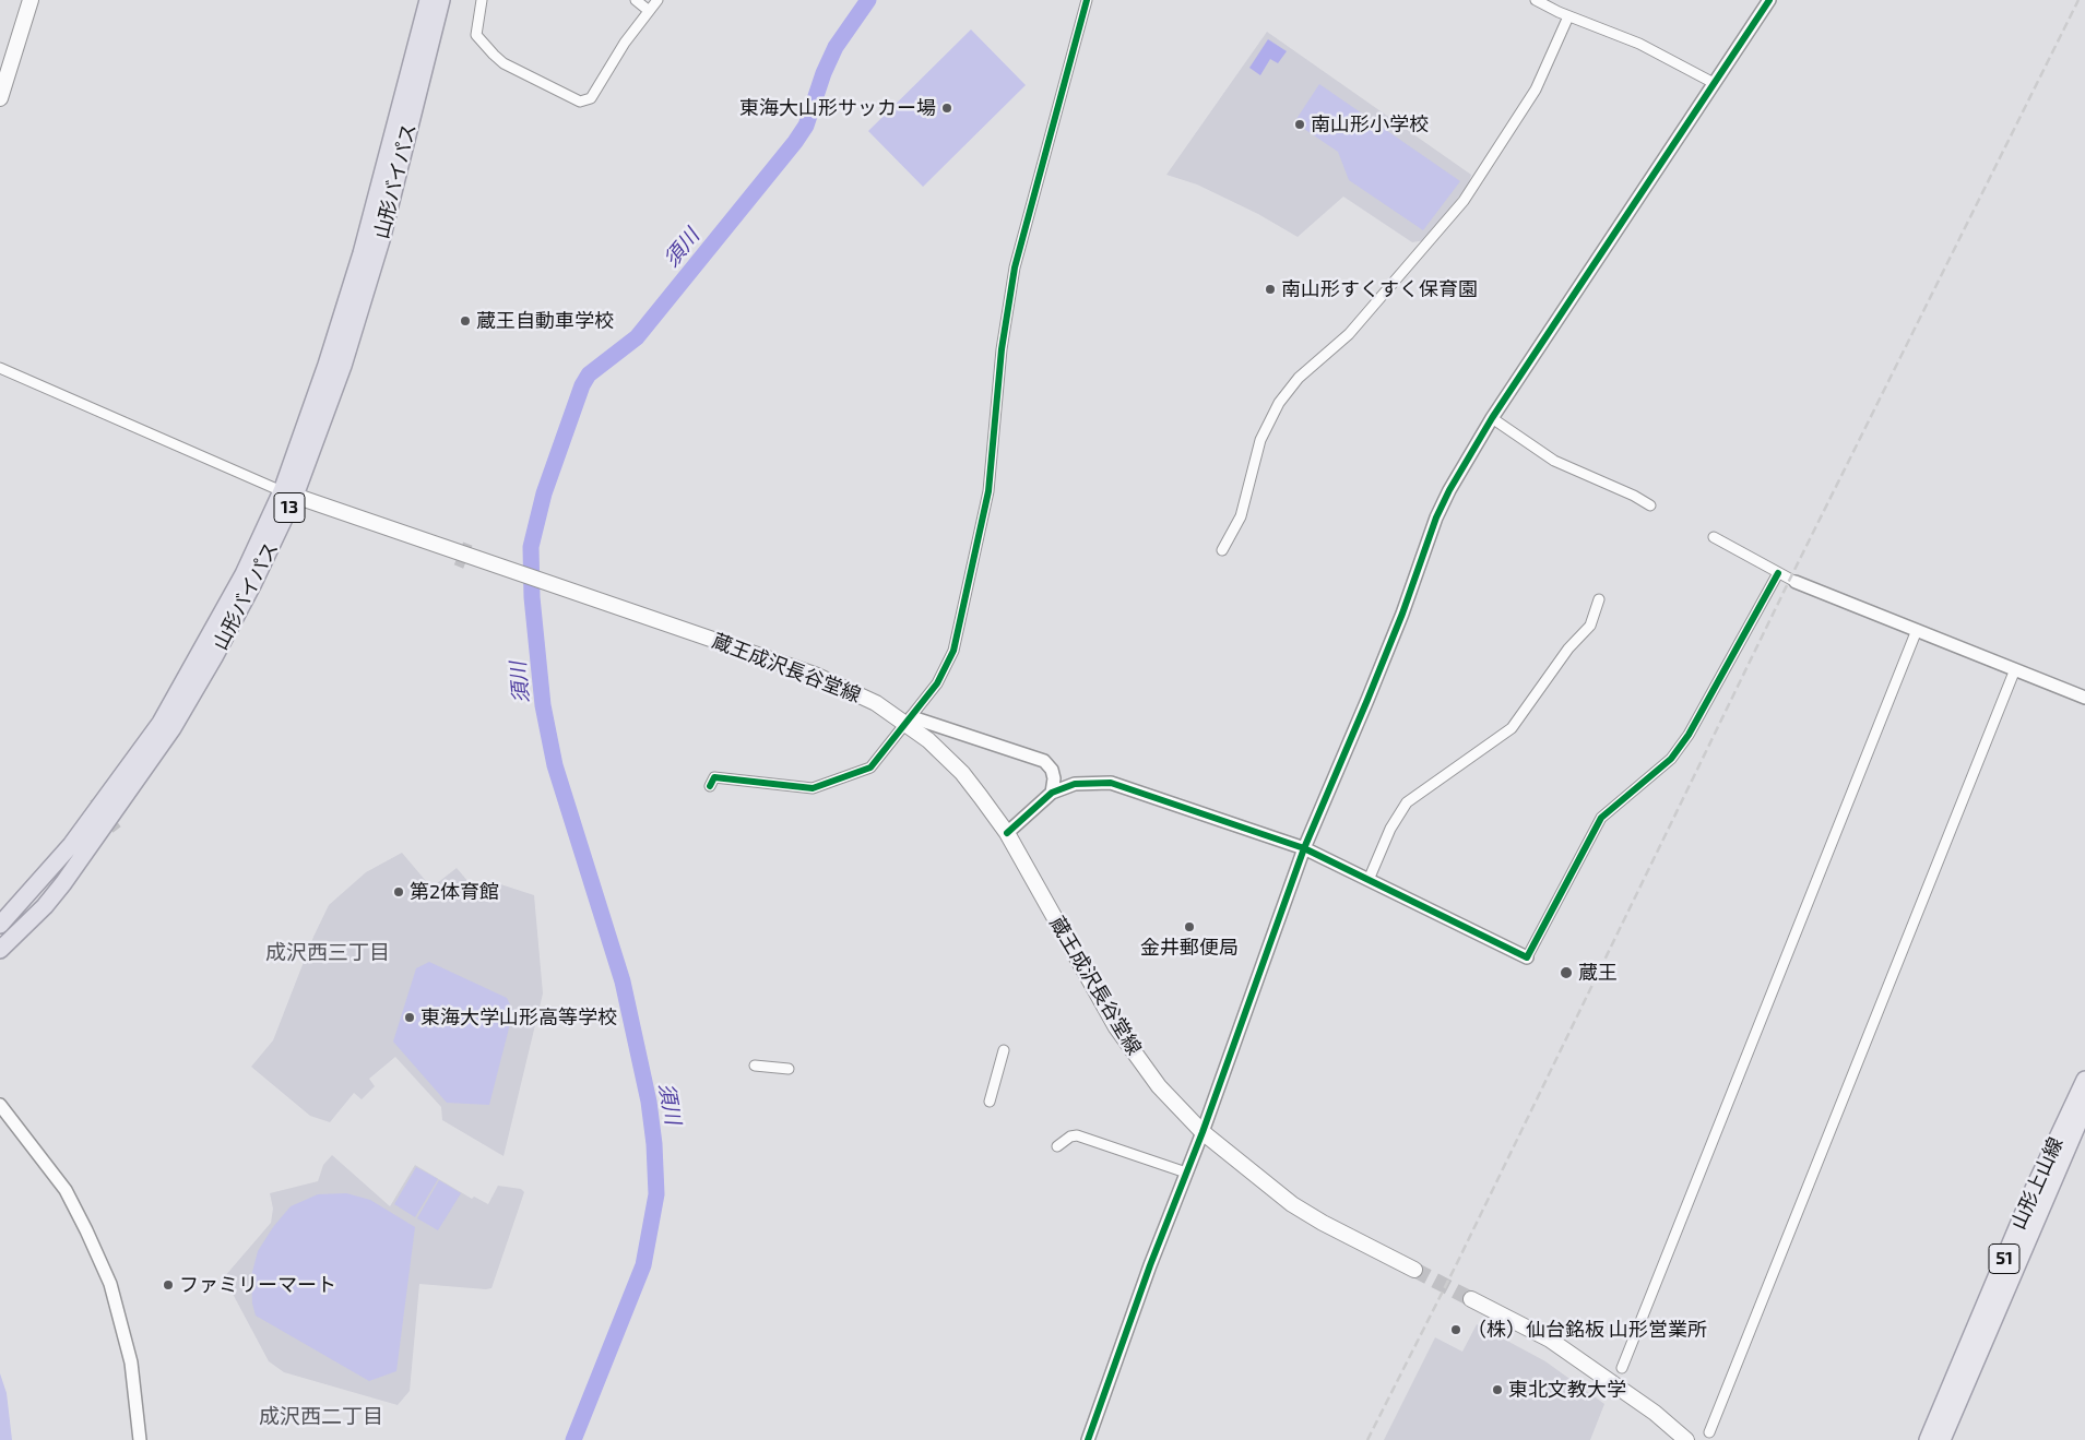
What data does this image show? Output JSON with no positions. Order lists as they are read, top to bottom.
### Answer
{
  "streets": {
    "highway": ["山形バイパス", "13"],
    "main road": ["蔵王成沢長谷堂線", "山形上山線", "51"]
  },
  "crossings": [
    ["山形バイパス", "蔵王成沢長谷堂線"]
  ],
  "districts": ["成沢西三丁目", "成沢西二丁目"],
  "water": ["須川"],
  "places": [
    "東海大山形サッカー場",
    "南山形小学校",
    "南山形すくすく保育園",
    "蔵王自動車学校",
    "第2体育館",
    "金井郵便局",
    "蔵王",
    "東海大学山形高等学校",
    "ファミリーマート",
    "（株）仙台銘板 山形営業所",
    "東北文教大学"
  ]
}
